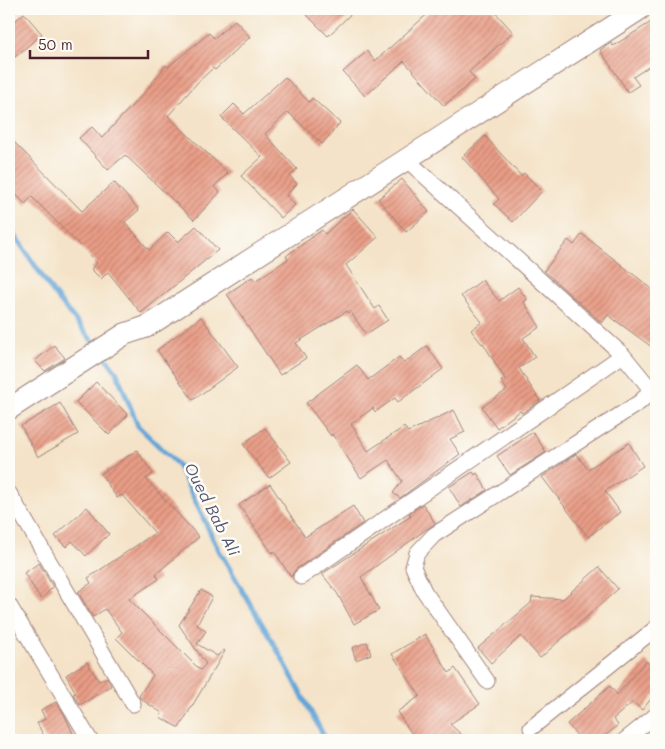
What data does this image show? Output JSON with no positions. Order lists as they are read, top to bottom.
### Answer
{
  "water": ["Oued Bab Ali"],
  "scale_bar": "50 m"
}
